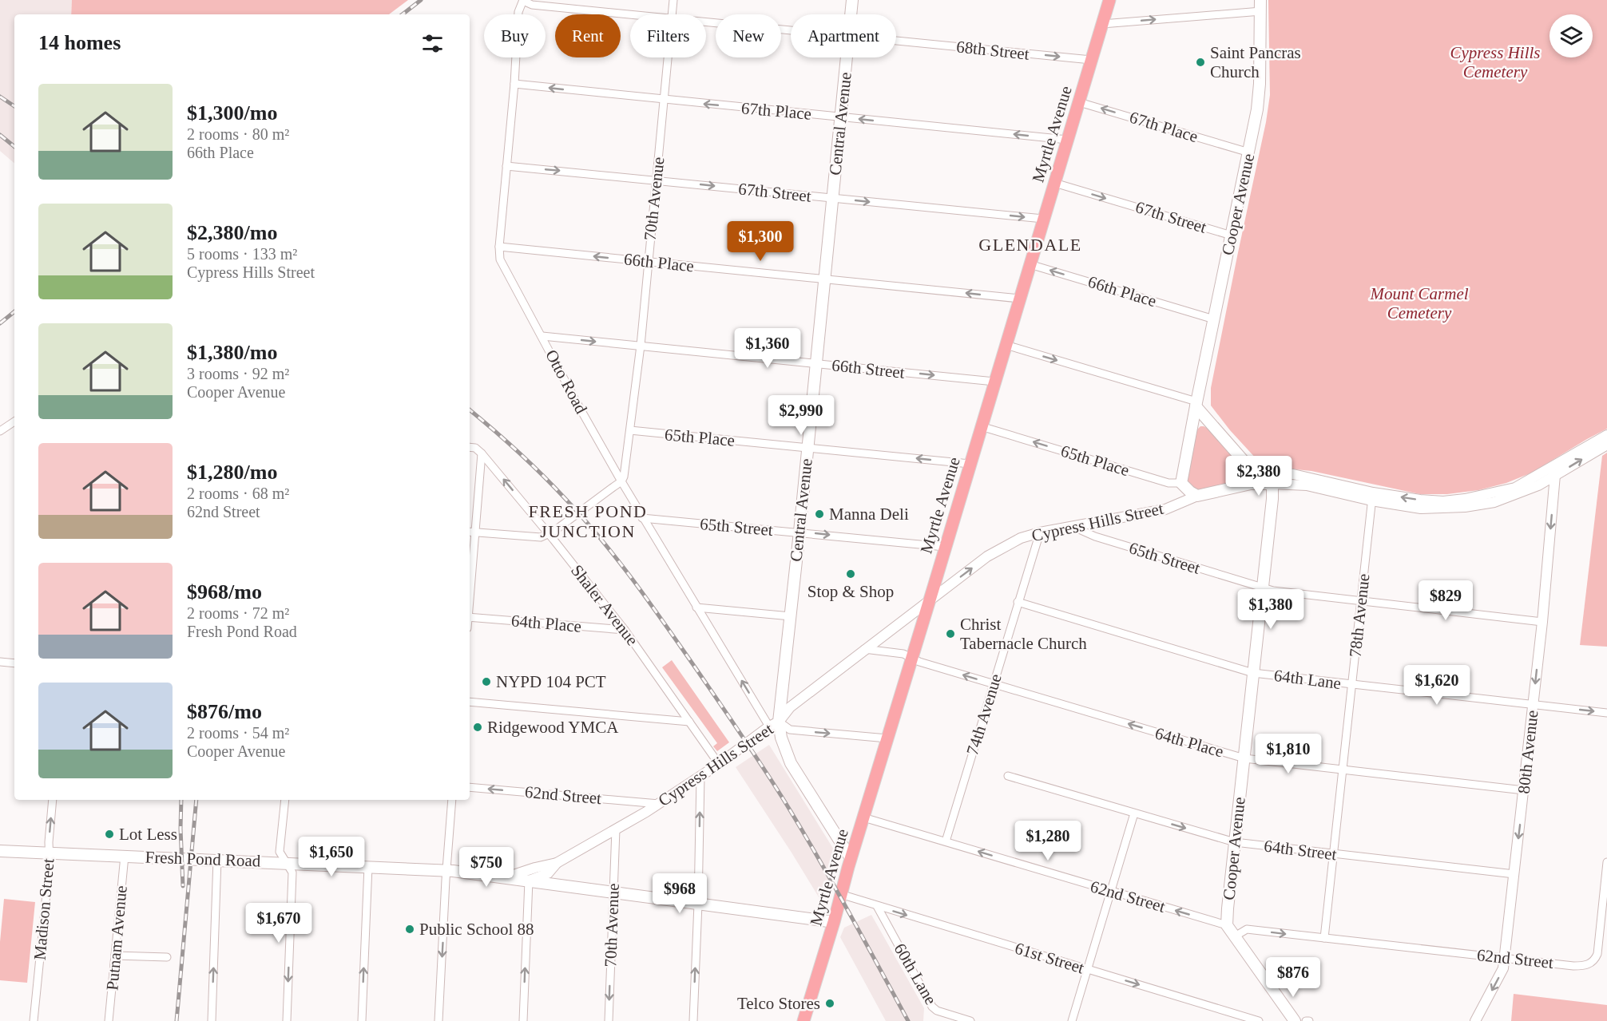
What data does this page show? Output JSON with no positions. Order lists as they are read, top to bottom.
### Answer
{
  "streets": {
    "main road": [
      "Central Avenue",
      "Myrtle Avenue",
      "Cooper Avenue",
      "Cypress Hills Street",
      "Fresh Pond Road"
    ],
    "street": [
      "68th Street",
      "67th Place",
      "67th Street",
      "70th Avenue",
      "66th Place",
      "66th Street",
      "Otto Road",
      "65th Place",
      "65th Street",
      "Shaler Avenue",
      "78th Avenue",
      "64th Place",
      "64th Lane",
      "74th Avenue",
      "80th Avenue",
      "62nd Street",
      "64th Street",
      "Madison Street",
      "Putnam Avenue",
      "61st Street",
      "60th Lane"
    ]
  },
  "crossings": [
    ["68th Street", "Myrtle Avenue"],
    ["68th Street", "Otto Road"],
    ["67th Place", "Central Avenue"],
    ["67th Place", "Myrtle Avenue"],
    ["67th Place", "70th Avenue"],
    ["67th Place", "Cooper Avenue"],
    ["67th Place", "Otto Road"],
    ["Central Avenue", "Myrtle Avenue"],
    ["Central Avenue", "67th Street"],
    ["Central Avenue", "66th Place"],
    ["Central Avenue", "66th Street"],
    ["Central Avenue", "Otto Road"],
    ["Central Avenue", "65th Place"],
    ["Central Avenue", "Cypress Hills Street"],
    ["Central Avenue", "65th Street"],
    ["Myrtle Avenue", "67th Street"],
    ["Myrtle Avenue", "66th Place"],
    ["Myrtle Avenue", "66th Street"],
    ["Myrtle Avenue", "65th Place"],
    ["Myrtle Avenue", "Cypress Hills Street"],
    ["Myrtle Avenue", "65th Street"],
    ["Myrtle Avenue", "64th Place"],
    ["Myrtle Avenue", "62nd Street"],
    ["Myrtle Avenue", "Fresh Pond Road"],
    ["Myrtle Avenue", "61st Street"],
    ["67th Street", "70th Avenue"],
    ["67th Street", "Cooper Avenue"],
    ["67th Street", "Otto Road"],
    ["70th Avenue", "66th Place"],
    ["70th Avenue", "66th Street"],
    ["70th Avenue", "Otto Road"],
    ["70th Avenue", "65th Place"],
    ["70th Avenue", "Cypress Hills Street"],
    ["70th Avenue", "Fresh Pond Road"],
    ["Cooper Avenue", "66th Place"],
    ["Cooper Avenue", "65th Place"],
    ["Cooper Avenue", "Cypress Hills Street"],
    ["Cooper Avenue", "65th Street"],
    ["Cooper Avenue", "64th Place"],
    ["Cooper Avenue", "64th Lane"],
    ["Cooper Avenue", "62nd Street"],
    ["Cooper Avenue", "64th Street"],
    ["66th Place", "Otto Road"],
    ["66th Street", "Otto Road"],
    ["Otto Road", "Cypress Hills Street"],
    ["Otto Road", "65th Street"],
    ["Cypress Hills Street", "65th Street"],
    ["Cypress Hills Street", "Shaler Avenue"],
    ["Cypress Hills Street", "78th Avenue"],
    ["Cypress Hills Street", "64th Place"],
    ["Cypress Hills Street", "74th Avenue"],
    ["Cypress Hills Street", "80th Avenue"],
    ["Cypress Hills Street", "62nd Street"],
    ["Cypress Hills Street", "Fresh Pond Road"],
    ["65th Street", "78th Avenue"],
    ["65th Street", "80th Avenue"],
    ["Shaler Avenue", "64th Place"],
    ["78th Avenue", "64th Place"],
    ["78th Avenue", "64th Lane"],
    ["78th Avenue", "62nd Street"],
    ["78th Avenue", "64th Street"],
    ["64th Place", "74th Avenue"],
    ["64th Place", "80th Avenue"],
    ["64th Lane", "74th Avenue"],
    ["64th Lane", "80th Avenue"],
    ["74th Avenue", "62nd Street"],
    ["80th Avenue", "62nd Street"],
    ["80th Avenue", "64th Street"],
    ["Fresh Pond Road", "Madison Street"],
    ["Fresh Pond Road", "Putnam Avenue"],
    ["61st Street", "60th Lane"]
  ],
  "one_way": [
    "68th Street",
    "67th Place",
    "67th Street",
    "66th Place",
    "66th Street",
    "65th Place",
    "64th Place",
    "80th Avenue",
    "61st Street"
  ],
  "districts": ["GLENDALE", "FRESH POND JUNCTION"],
  "parks": ["Cypress Hills Cemetery", "Mount Carmel Cemetery"],
  "places": [
    "Saint Pancras Church",
    "Manna Deli",
    "Stop & Shop",
    "Christ Tabernacle Church",
    "NYPD 104 PCT",
    "Ridgewood YMCA",
    "Lot Less",
    "Public School 88",
    "Telco Stores"
  ],
  "page": {
    "chip": [
      "Buy",
      "Rent",
      "Filters",
      "New",
      "Apartment"
    ],
    "heading": "14 homes",
    "list": [
      {
        "name": "$1,300/mo",
        "note": "2 rooms · 80 m² · 66th Place"
      },
      {
        "name": "$2,380/mo",
        "note": "5 rooms · 133 m² · Cypress Hills Street"
      },
      {
        "name": "$1,380/mo",
        "note": "3 rooms · 92 m² · Cooper Avenue"
      },
      {
        "name": "$1,280/mo",
        "note": "2 rooms · 68 m² · 62nd Street"
      },
      {
        "name": "$968/mo",
        "note": "2 rooms · 72 m² · Fresh Pond Road"
      },
      {
        "name": "$876/mo",
        "note": "2 rooms · 54 m² · Cooper Avenue"
      }
    ],
    "price": [
      "$1,300",
      "$1,360",
      "$2,990",
      "$2,380",
      "$829",
      "$1,380",
      "$1,620",
      "$1,810",
      "$1,280",
      "$1,650",
      "$750",
      "$968",
      "$1,670",
      "$876"
    ]
  }
}
